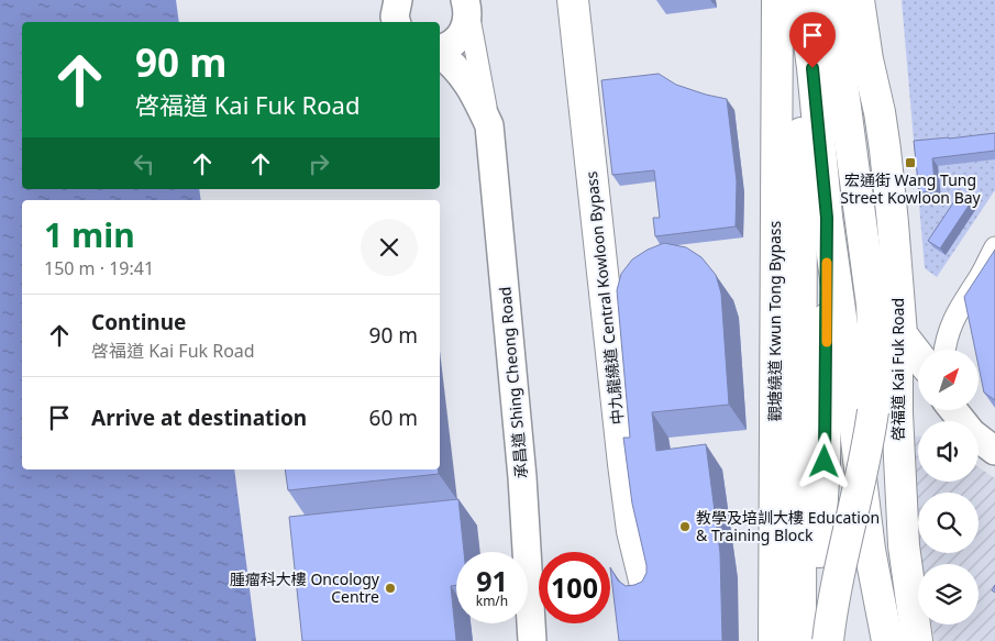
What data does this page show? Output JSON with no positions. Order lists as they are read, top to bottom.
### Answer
{
  "streets": {
    "highway": ["中九龍繞道 Central Kowloon Bypass", "觀塘繞道 Kwun Tong Bypass", "啓福道 Kai Fuk Road"],
    "main road": ["承昌道 Shing Cheong Road"]
  },
  "places": {
    "transit": ["宏通街 Wang Tung Street Kowloon Bay"],
    "other": ["教學及培訓大樓 Education & Training Block", "腫瘤科大樓 Oncology Centre"]
  },
  "north": "top right",
  "page": {
    "turn": ["90 m", "啓福道 Kai Fuk Road"],
    "heading": ["1 min", "150 m · 19:41"],
    "list": [
      {
        "name": "Continue",
        "note": "啓福道 Kai Fuk Road",
        "value": "90 m"
      },
      {
        "name": "Arrive at destination",
        "value": "60 m"
      }
    ],
    "speed": "91 km/h",
    "limit": "100"
  }
}
